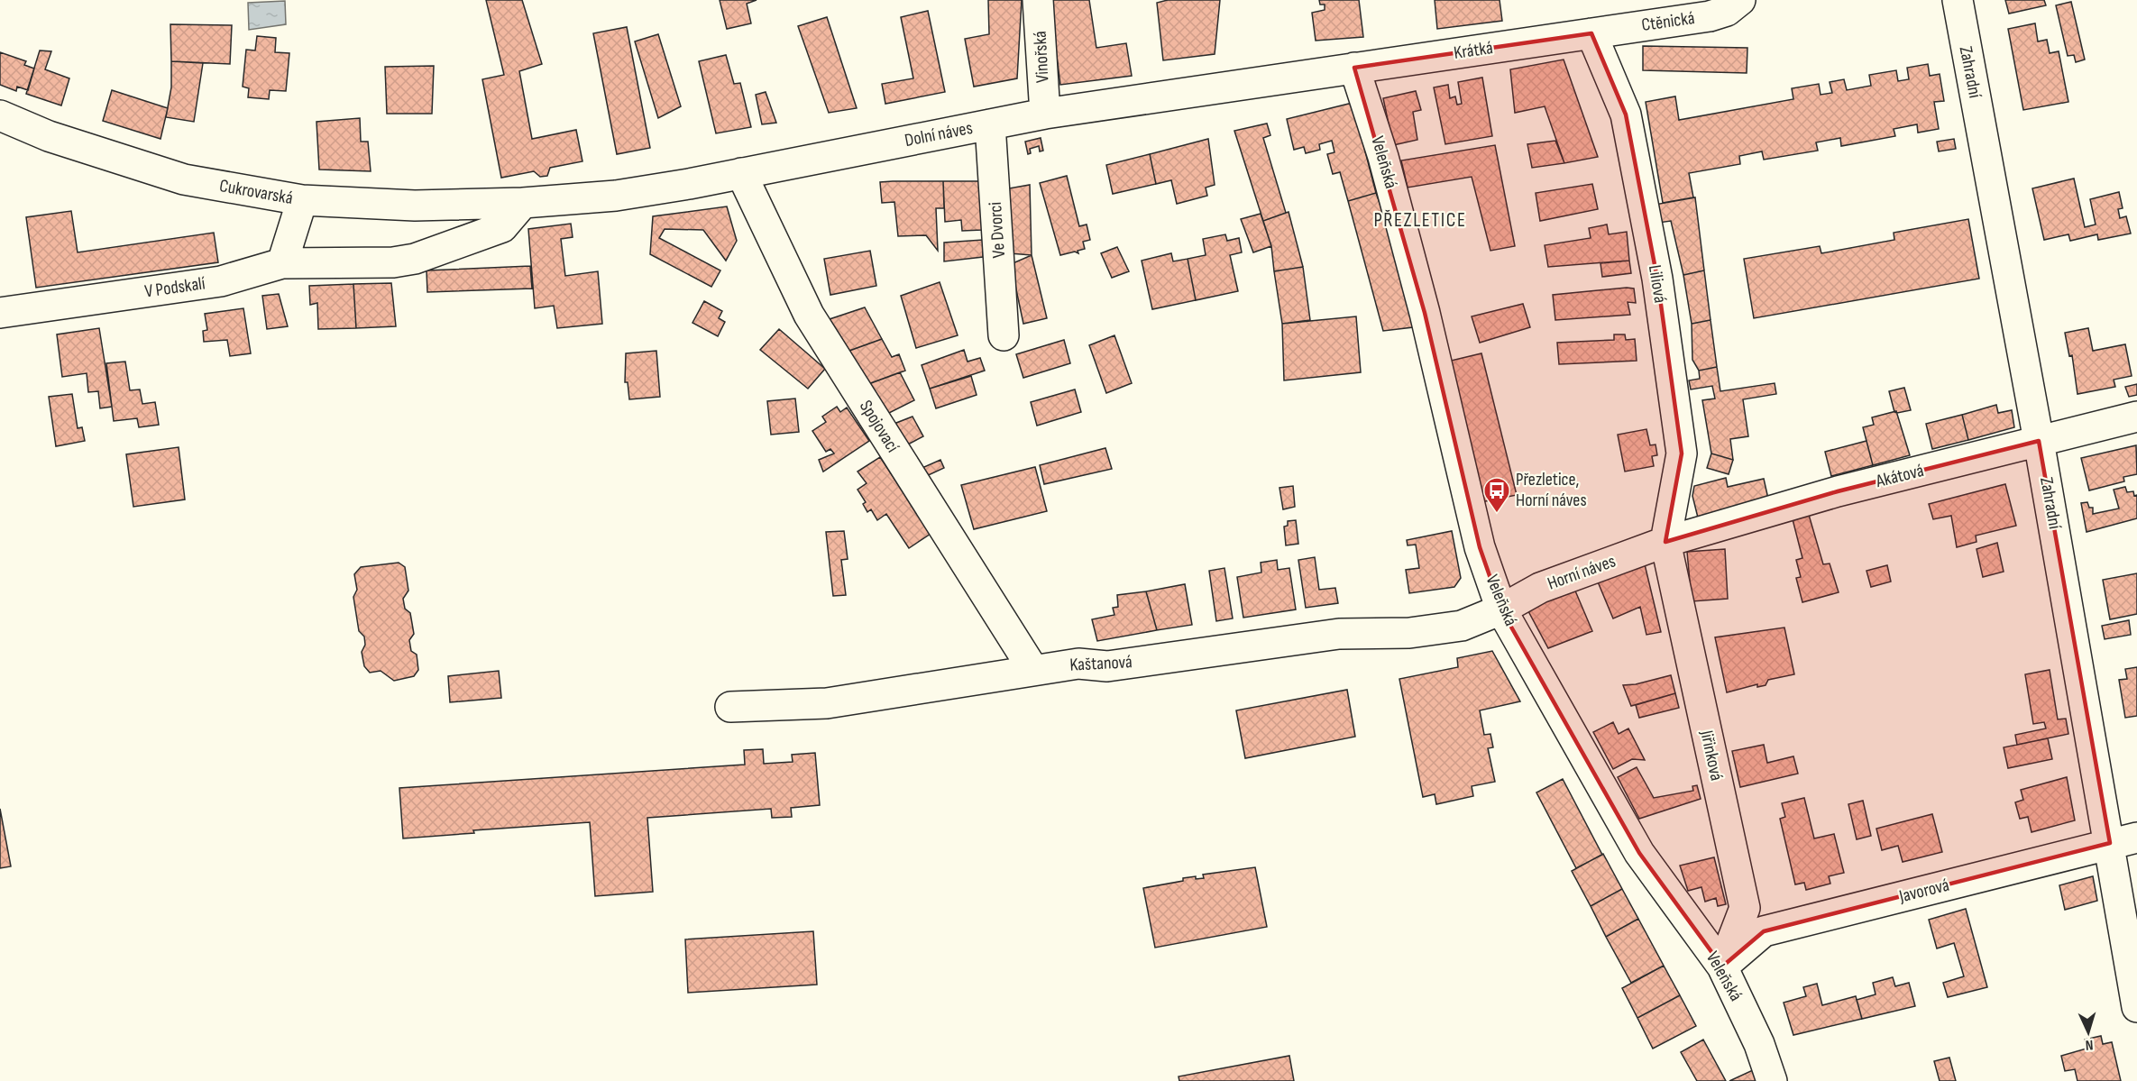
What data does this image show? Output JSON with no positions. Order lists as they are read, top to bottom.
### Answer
{
  "streets": {
    "street": [
      "Ctěnická",
      "Krátká",
      "Vinořská",
      "Zahradní",
      "Dolní náves",
      "Veleňská",
      "Cukrovarská",
      "Ve Dvorci",
      "Liliová",
      "V Podskalí",
      "Spojovací",
      "Akátová",
      "Horní náves",
      "Kaštanová",
      "Jiřinková",
      "Javorová"
    ]
  },
  "crossings": [
    ["Ctěnická", "Krátká"],
    ["Ctěnická", "Liliová"],
    ["Krátká", "Dolní náves"],
    ["Krátká", "Veleňská"],
    ["Krátká", "Liliová"],
    ["Vinořská", "Dolní náves"],
    ["Zahradní", "Akátová"],
    ["Zahradní", "Javorová"],
    ["Dolní náves", "Veleňská"],
    ["Dolní náves", "Cukrovarská"],
    ["Dolní náves", "Ve Dvorci"],
    ["Dolní náves", "V Podskalí"],
    ["Dolní náves", "Spojovací"],
    ["Veleňská", "Horní náves"],
    ["Veleňská", "Kaštanová"],
    ["Veleňská", "Jiřinková"],
    ["Veleňská", "Javorová"],
    ["Cukrovarská", "V Podskalí"],
    ["Liliová", "Akátová"],
    ["Liliová", "Horní náves"],
    ["Liliová", "Jiřinková"],
    ["Spojovací", "Kaštanová"],
    ["Akátová", "Horní náves"],
    ["Akátová", "Jiřinková"],
    ["Horní náves", "Kaštanová"],
    ["Horní náves", "Jiřinková"],
    ["Jiřinková", "Javorová"]
  ],
  "districts": ["PŘEZLETICE"],
  "places": {
    "bus stop": ["Přezletice, Horní náves"]
  },
  "north": "bottom"
}
